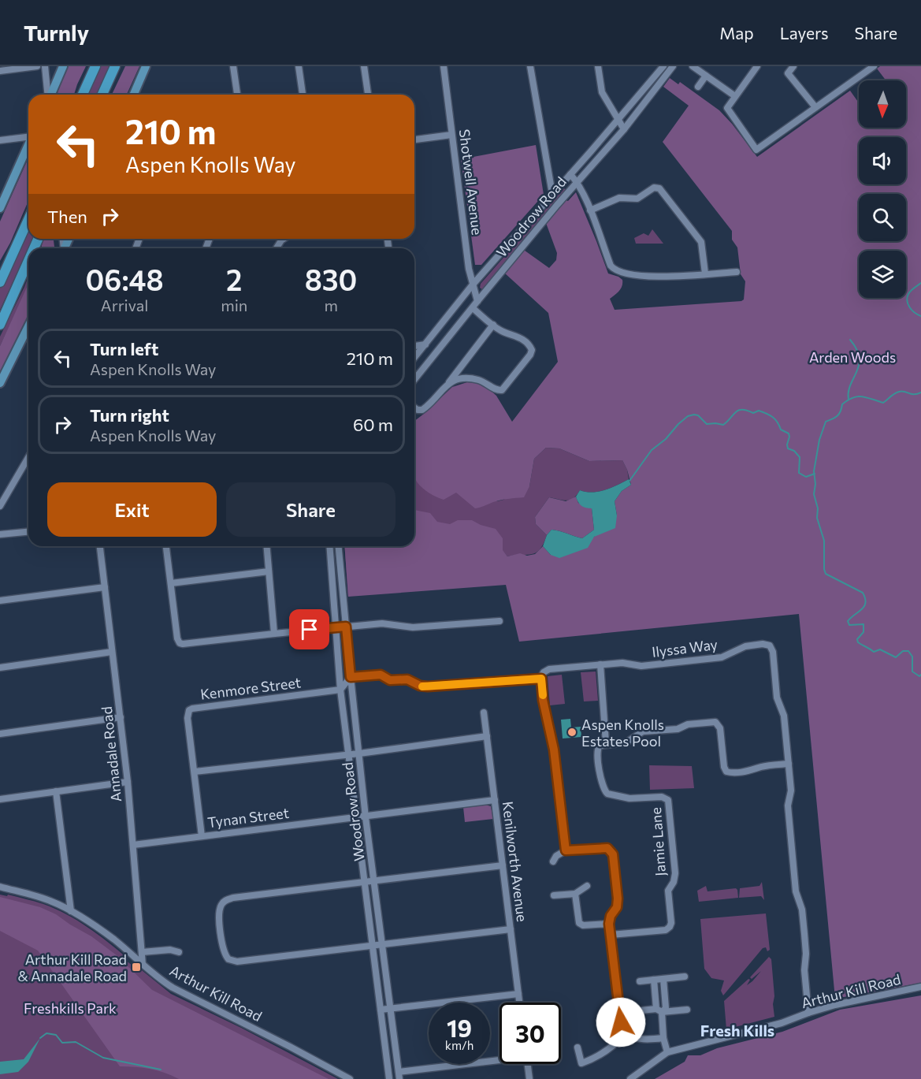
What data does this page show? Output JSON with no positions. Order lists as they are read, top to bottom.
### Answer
{
  "streets": {
    "street": [
      "Shotwell Avenue",
      "Woodrow Road",
      "Ilyssa Way",
      "Kenmore Street",
      "Annadale Road",
      "Tynan Street",
      "Jamie Lane",
      "Kenilworth Avenue",
      "Arthur Kill Road"
    ]
  },
  "crossings": [
    ["Shotwell Avenue", "Woodrow Road"],
    ["Woodrow Road", "Ilyssa Way"],
    ["Woodrow Road", "Kenmore Street"],
    ["Woodrow Road", "Tynan Street"],
    ["Ilyssa Way", "Arthur Kill Road"],
    ["Kenmore Street", "Tynan Street"],
    ["Annadale Road", "Tynan Street"],
    ["Annadale Road", "Arthur Kill Road"],
    ["Tynan Street", "Kenilworth Avenue"]
  ],
  "districts": ["Fresh Kills"],
  "parks": ["Arden Woods", "Freshkills Park"],
  "places": {
    "other": ["Aspen Knolls Estates Pool"],
    "transit": ["Arthur Kill Road & Annadale Road"]
  },
  "north": "bottom",
  "page": {
    "header": "Turnly",
    "nav": ["Map", "Layers", "Share"],
    "turn": ["210 m", "Aspen Knolls Way"],
    "then": "Then",
    "eta": [
      "06:48",
      "Arrival",
      "2",
      "min",
      "830",
      "m"
    ],
    "list": [
      {
        "name": "Turn left",
        "note": "Aspen Knolls Way",
        "value": "210 m"
      },
      {
        "name": "Turn right",
        "note": "Aspen Knolls Way",
        "value": "60 m"
      }
    ],
    "buttons": ["Exit", "Share"],
    "speed": "19 km/h",
    "limit": "30"
  }
}
